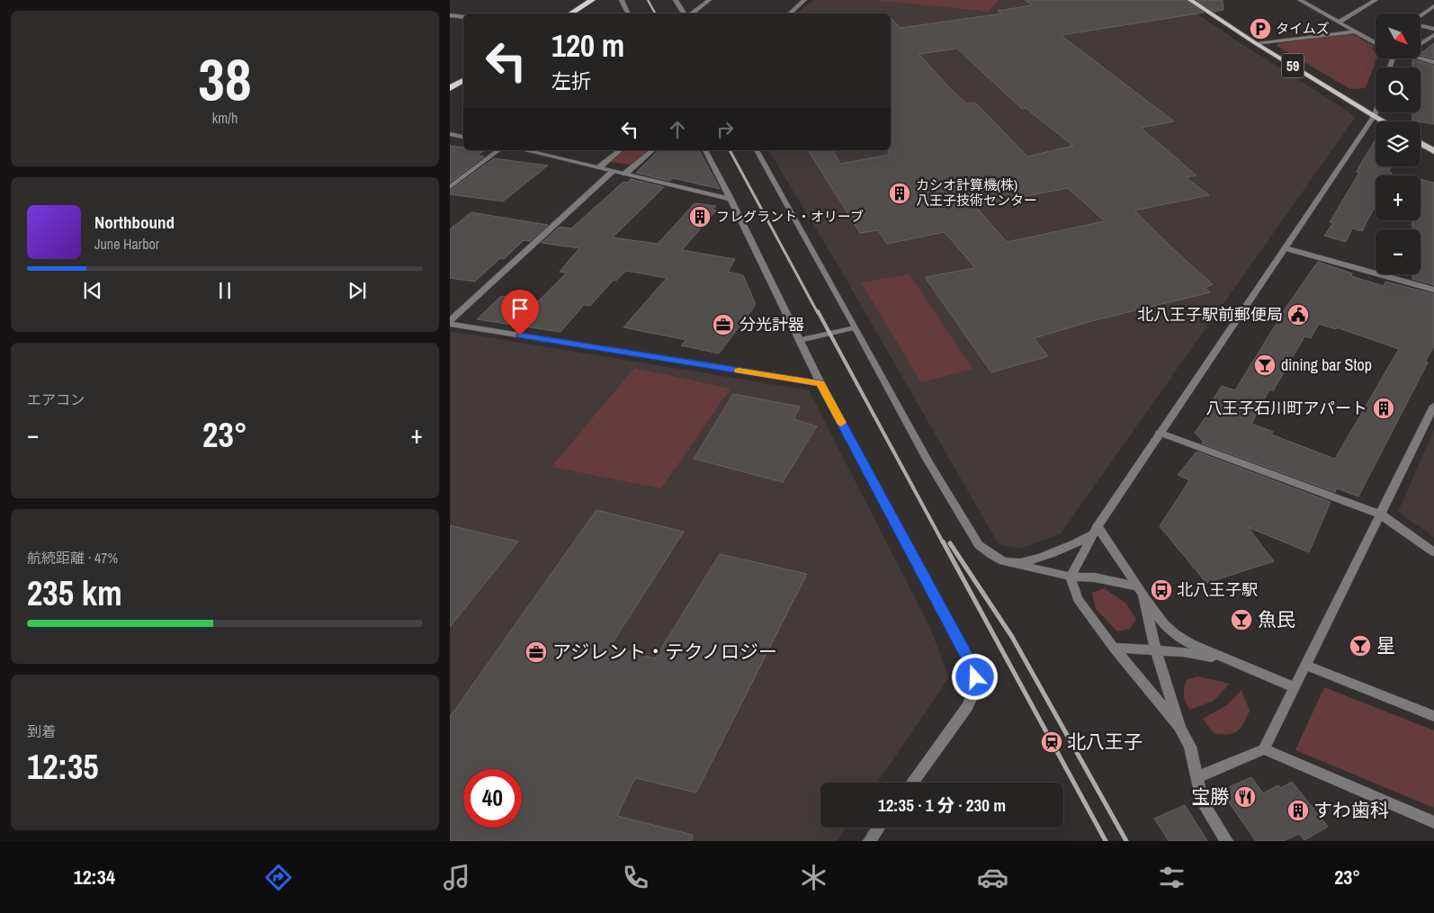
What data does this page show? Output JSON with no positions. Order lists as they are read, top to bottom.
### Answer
{
  "streets": {
    "main road": ["59"]
  },
  "places": {
    "parking": ["タイムズ"],
    "building": [
      "カシオ計算機(株) 八王子技術センター",
      "フレグラント・オリーブ",
      "八王子石川町アパート",
      "すわ歯科"
    ],
    "public building": ["北八王子駅前郵便局"],
    "office": ["分光計器", "アジレント・テクノロジー"],
    "bar": ["dining bar Stop", "魚民", "星"],
    "bus stop": ["北八王子駅"],
    "station": ["北八王子"],
    "restaurant": ["宝勝"]
  },
  "north": "bottom right",
  "page": {
    "tile": [
      ["38", "km/h"],
      "エアコン",
      ["航続距離 · 47%", "235 km"],
      ["到着", "12:35"]
    ],
    "map_buttons": ["+", "−"],
    "turn": ["120 m", "左折"],
    "song": ["Northbound", "June Harbor"],
    "heat": ["−", "23°", "+"],
    "limit": "40",
    "trip": "12:35 · 1 分 · 230 m",
    "tabs": ["12:34", "23°"]
  }
}
